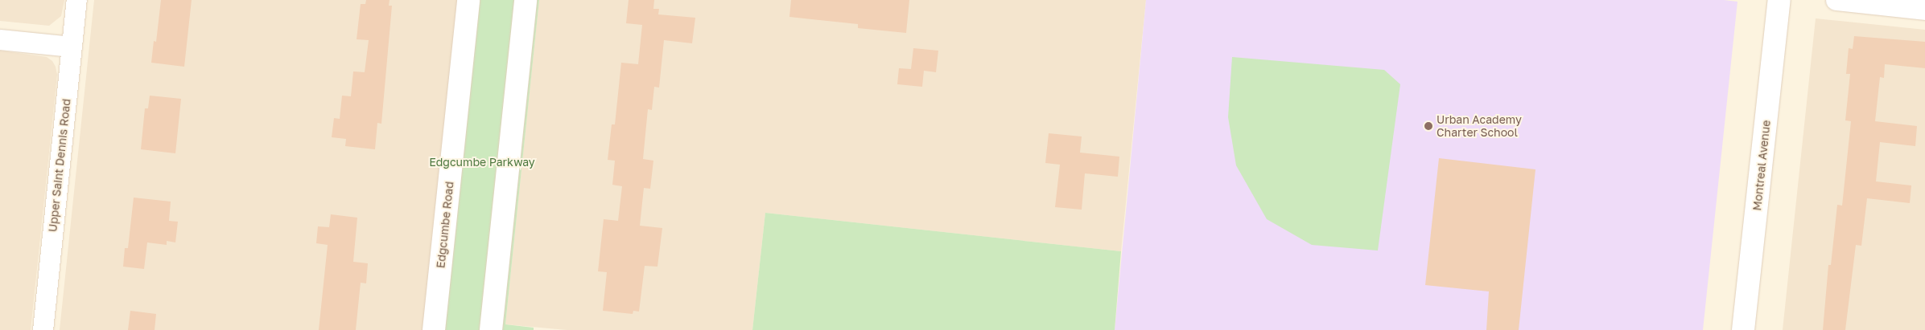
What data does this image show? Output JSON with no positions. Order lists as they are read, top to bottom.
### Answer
{
  "streets": {
    "street": ["Upper Saint Dennis Road", "Montreal Avenue", "Edgcumbe Road"]
  },
  "parks": ["Edgcumbe Parkway"],
  "places": ["Urban Academy Charter School"]
}
